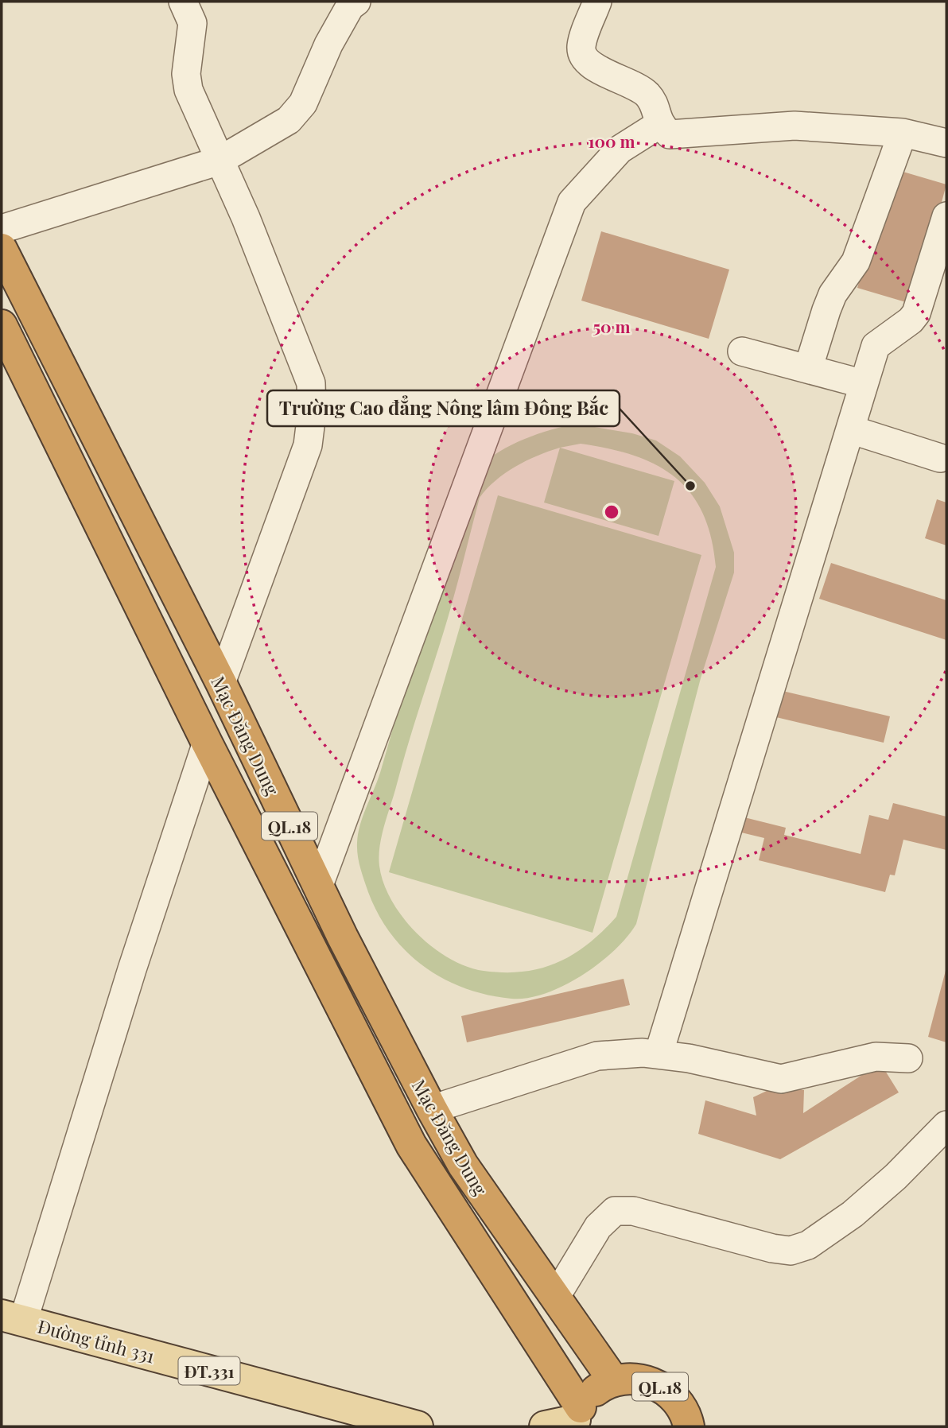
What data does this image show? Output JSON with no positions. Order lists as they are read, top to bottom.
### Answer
{
  "streets": {
    "highway": ["Mạc Đăng Dung", "QL.18"],
    "main road": ["Đường tỉnh 331", "ĐT.331"]
  },
  "crossings": [
    ["Mạc Đăng Dung", "QL.18"]
  ],
  "places": ["Trường Cao đẳng Nông lâm Đông Bắc"],
  "rings": ["100 m", "50 m"]
}
